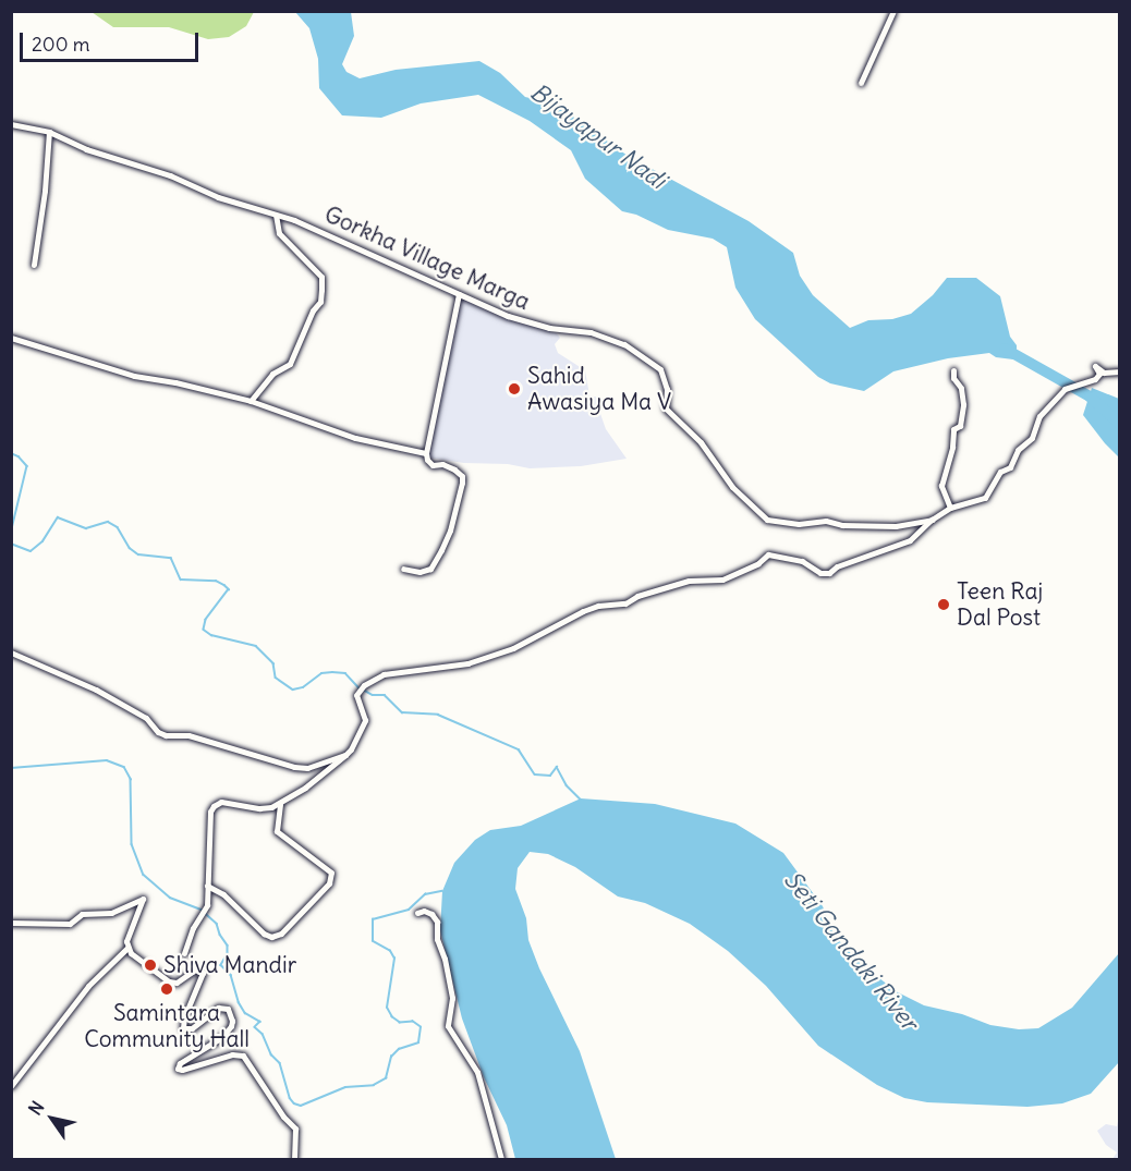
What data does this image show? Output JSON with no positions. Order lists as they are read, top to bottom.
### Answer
{
  "streets": {
    "street": ["Gorkha Village Marga"]
  },
  "water": ["Bijayapur Nadi", "Seti Gandaki River"],
  "places": [
    "Sahid Awasiya Ma V",
    "Teen Raj Dal Post",
    "Shiva Mandir",
    "Samintara Community Hall"
  ],
  "scale_bar": "200 m",
  "north": "top left"
}
